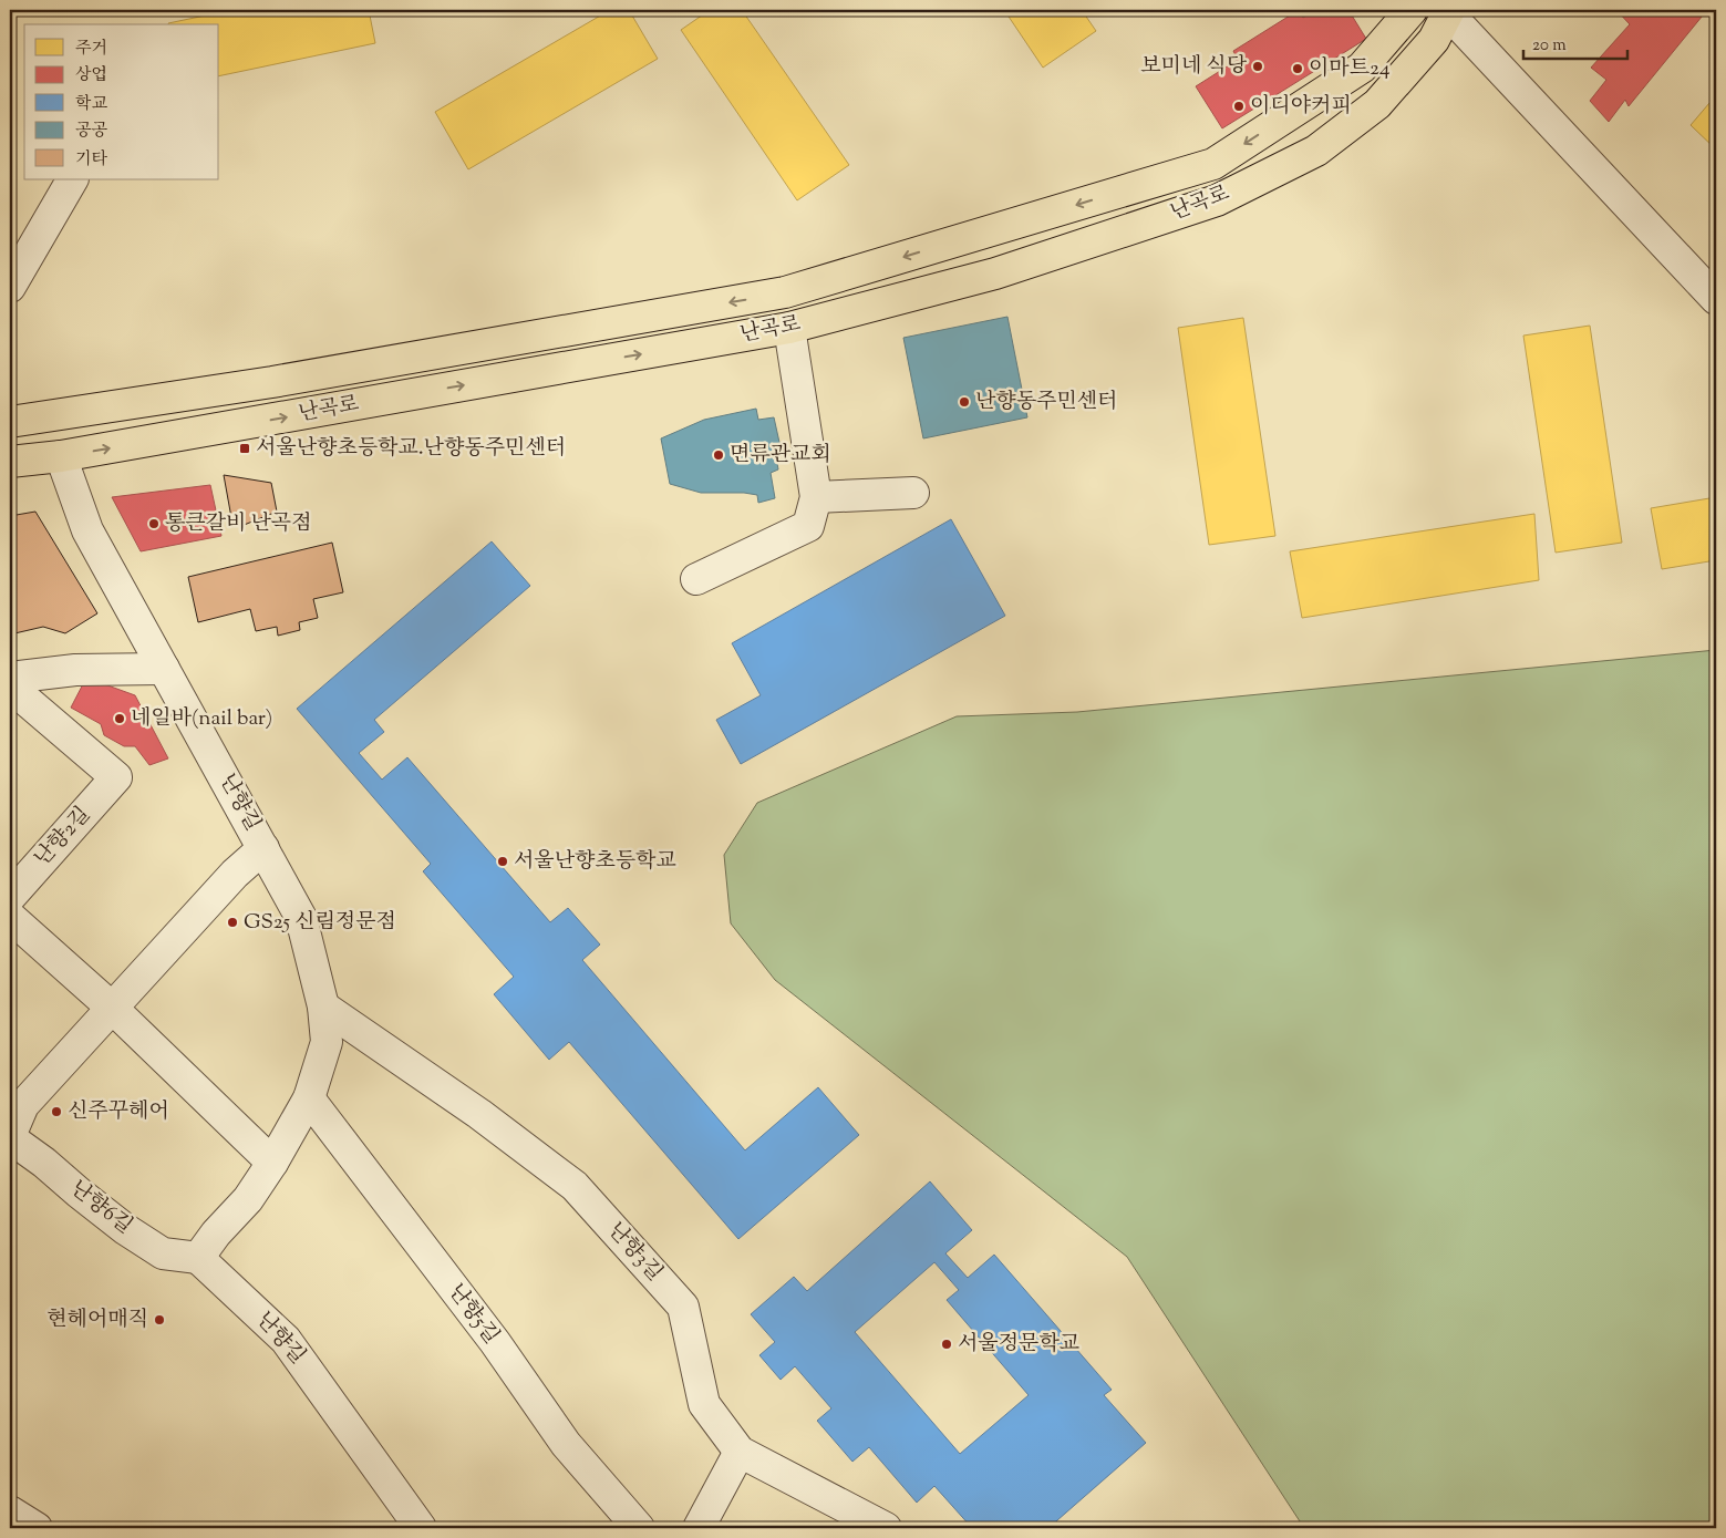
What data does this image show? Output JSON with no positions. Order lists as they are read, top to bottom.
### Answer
{
  "streets": {
    "main road": ["난곡로"],
    "street": [
      "난향길",
      "난향2길",
      "난향6길",
      "난향3길",
      "난향5길"
    ]
  },
  "crossings": [
    ["난곡로", "난향길"],
    ["난향길", "난향6길"],
    ["난향길", "난향3길"],
    ["난향길", "난향5길"]
  ],
  "places": {
    "other": [
      "보미네 식당",
      "이마트24",
      "이디야커피",
      "난향동주민센터",
      "면류관교회",
      "통큰갈비 난곡점",
      "네일바(nail bar)",
      "서울난향초등학교",
      "GS25 신림정문점",
      "신주꾸헤어",
      "현헤어매직",
      "서울정문학교"
    ],
    "transit": ["서울난향초등학교.난향동주민센터"]
  },
  "legend": [
    "주거",
    "상업",
    "학교",
    "공공",
    "기타"
  ],
  "scale_bar": "20 m"
}
